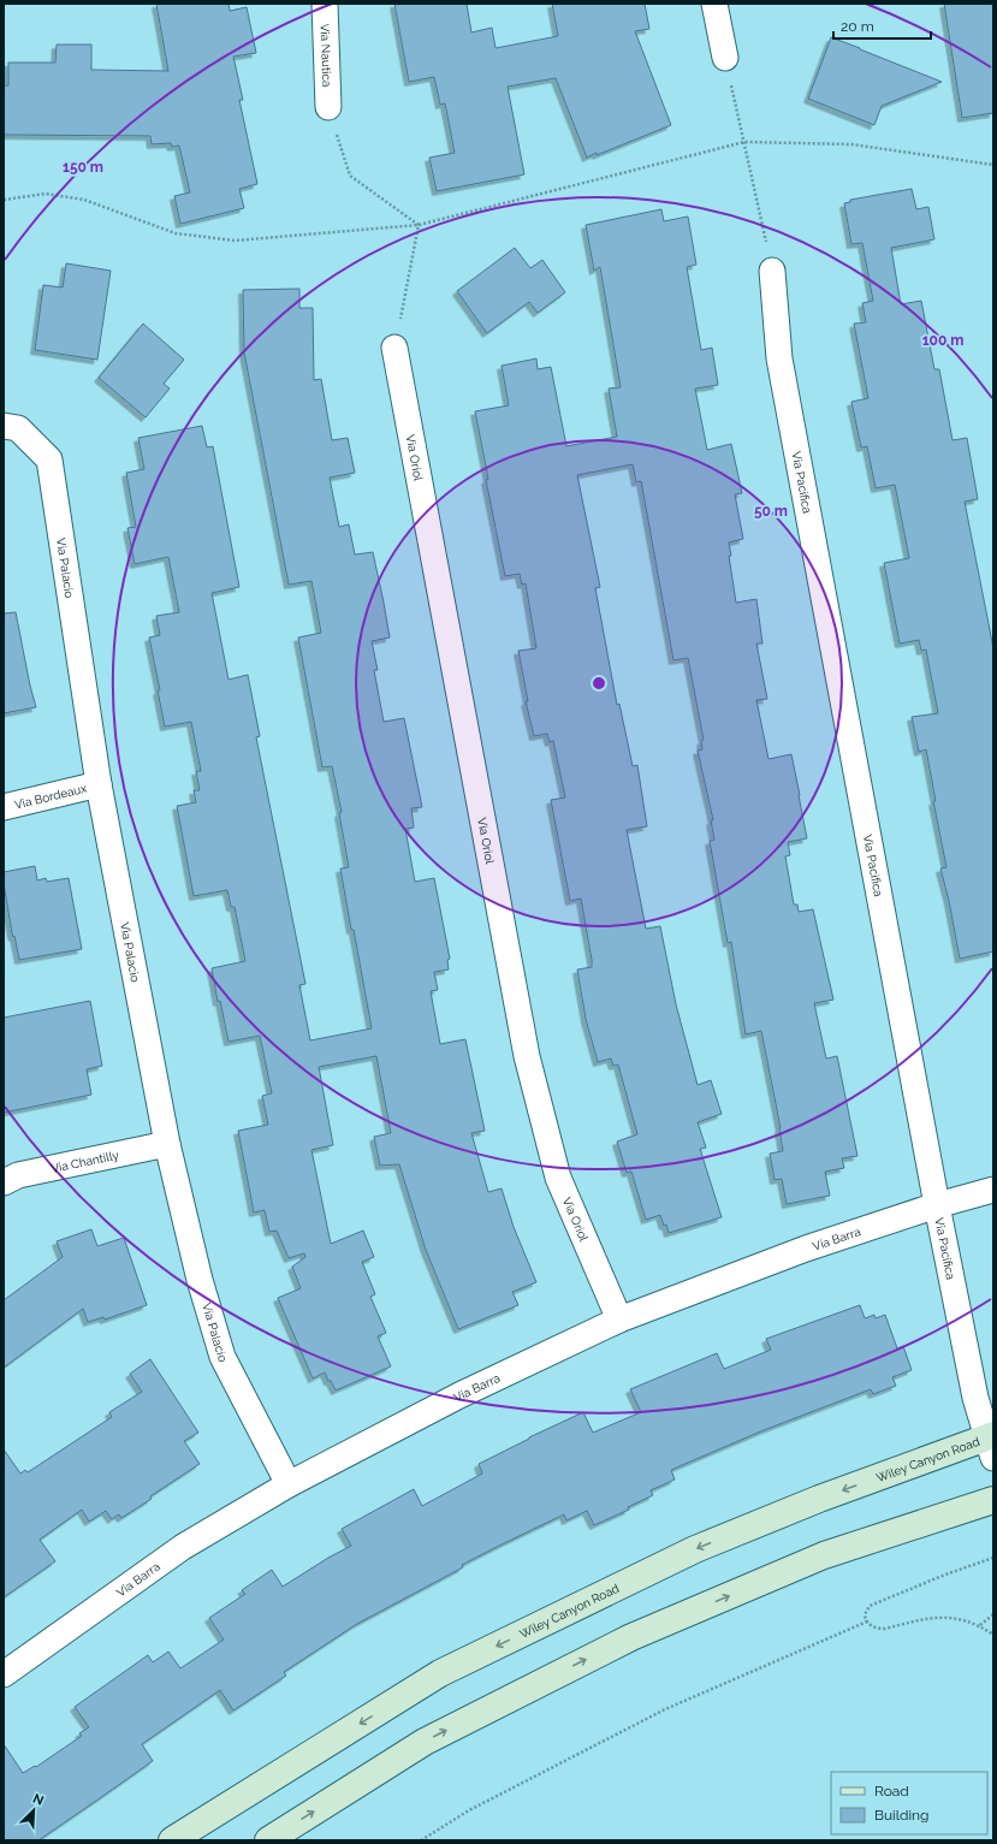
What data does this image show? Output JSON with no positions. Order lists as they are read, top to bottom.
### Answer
{
  "streets": {
    "main road": ["Wiley Canyon Road"],
    "street": [
      "Via Nautica",
      "Via Oriol",
      "Via Pacifica",
      "Via Palacio",
      "Via Bordeaux",
      "Via Chantilly",
      "Via Barra"
    ]
  },
  "crossings": [
    ["Via Oriol", "Via Barra"],
    ["Via Pacifica", "Via Barra"],
    ["Via Pacifica", "Wiley Canyon Road"],
    ["Via Palacio", "Via Bordeaux"],
    ["Via Palacio", "Via Chantilly"],
    ["Via Palacio", "Via Barra"]
  ],
  "legend": ["Road", "Building"],
  "scale_bar": "20 m",
  "north": "top right",
  "rings": ["150 m", "100 m", "50 m"]
}
